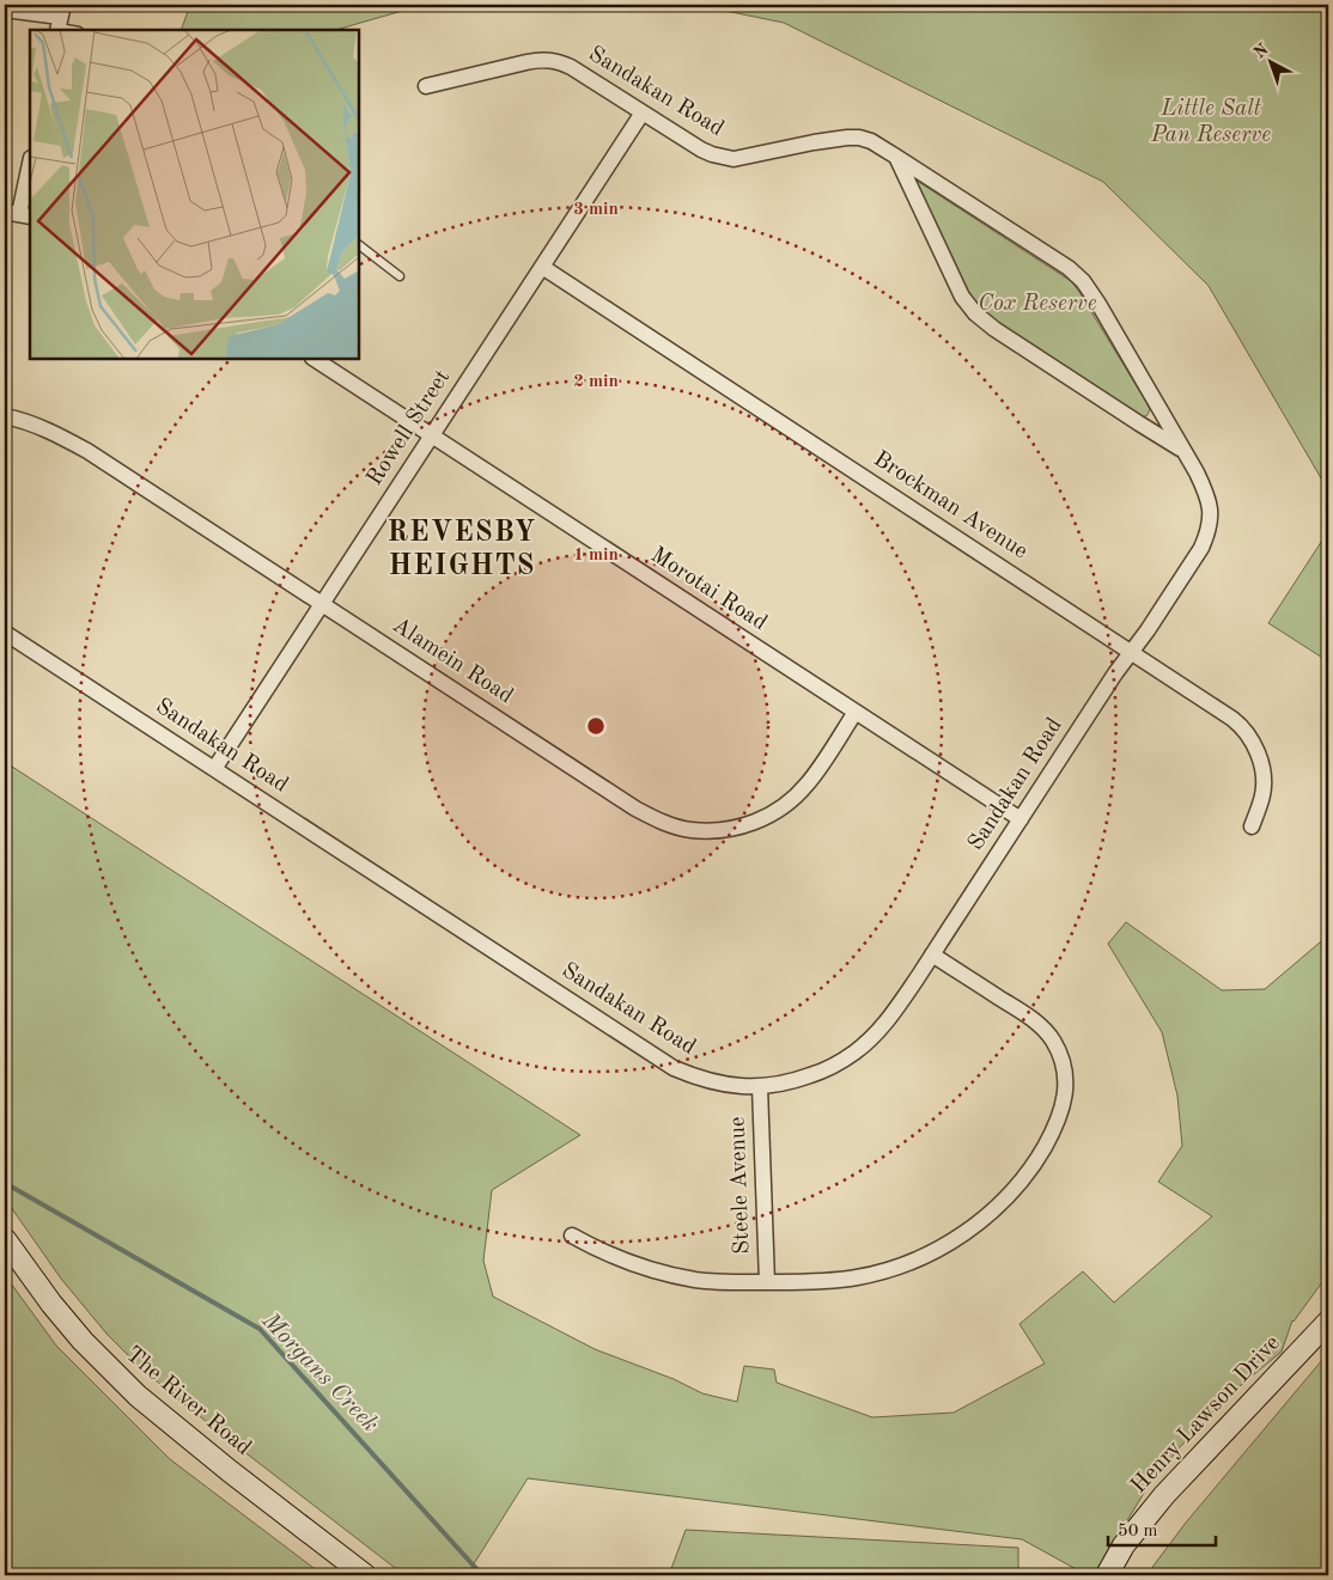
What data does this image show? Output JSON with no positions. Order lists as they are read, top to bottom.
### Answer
{
  "streets": {
    "main road": ["The River Road", "Henry Lawson Drive"],
    "street": [
      "Sandakan Road",
      "Rowell Street",
      "Brockman Avenue",
      "Morotai Road",
      "Alamein Road",
      "Steele Avenue"
    ]
  },
  "crossings": [
    ["Sandakan Road", "Rowell Street"],
    ["Sandakan Road", "Brockman Avenue"],
    ["Sandakan Road", "Morotai Road"],
    ["Sandakan Road", "Steele Avenue"],
    ["Rowell Street", "Brockman Avenue"],
    ["Rowell Street", "Morotai Road"],
    ["Rowell Street", "Alamein Road"],
    ["Morotai Road", "Alamein Road"]
  ],
  "districts": ["REVESBY HEIGHTS"],
  "water": ["Morgans Creek"],
  "parks": ["Little Salt Pan Reserve", "Cox Reserve"],
  "scale_bar": "50 m",
  "north": "top left",
  "rings": ["3 min", "2 min", "1 min"]
}
